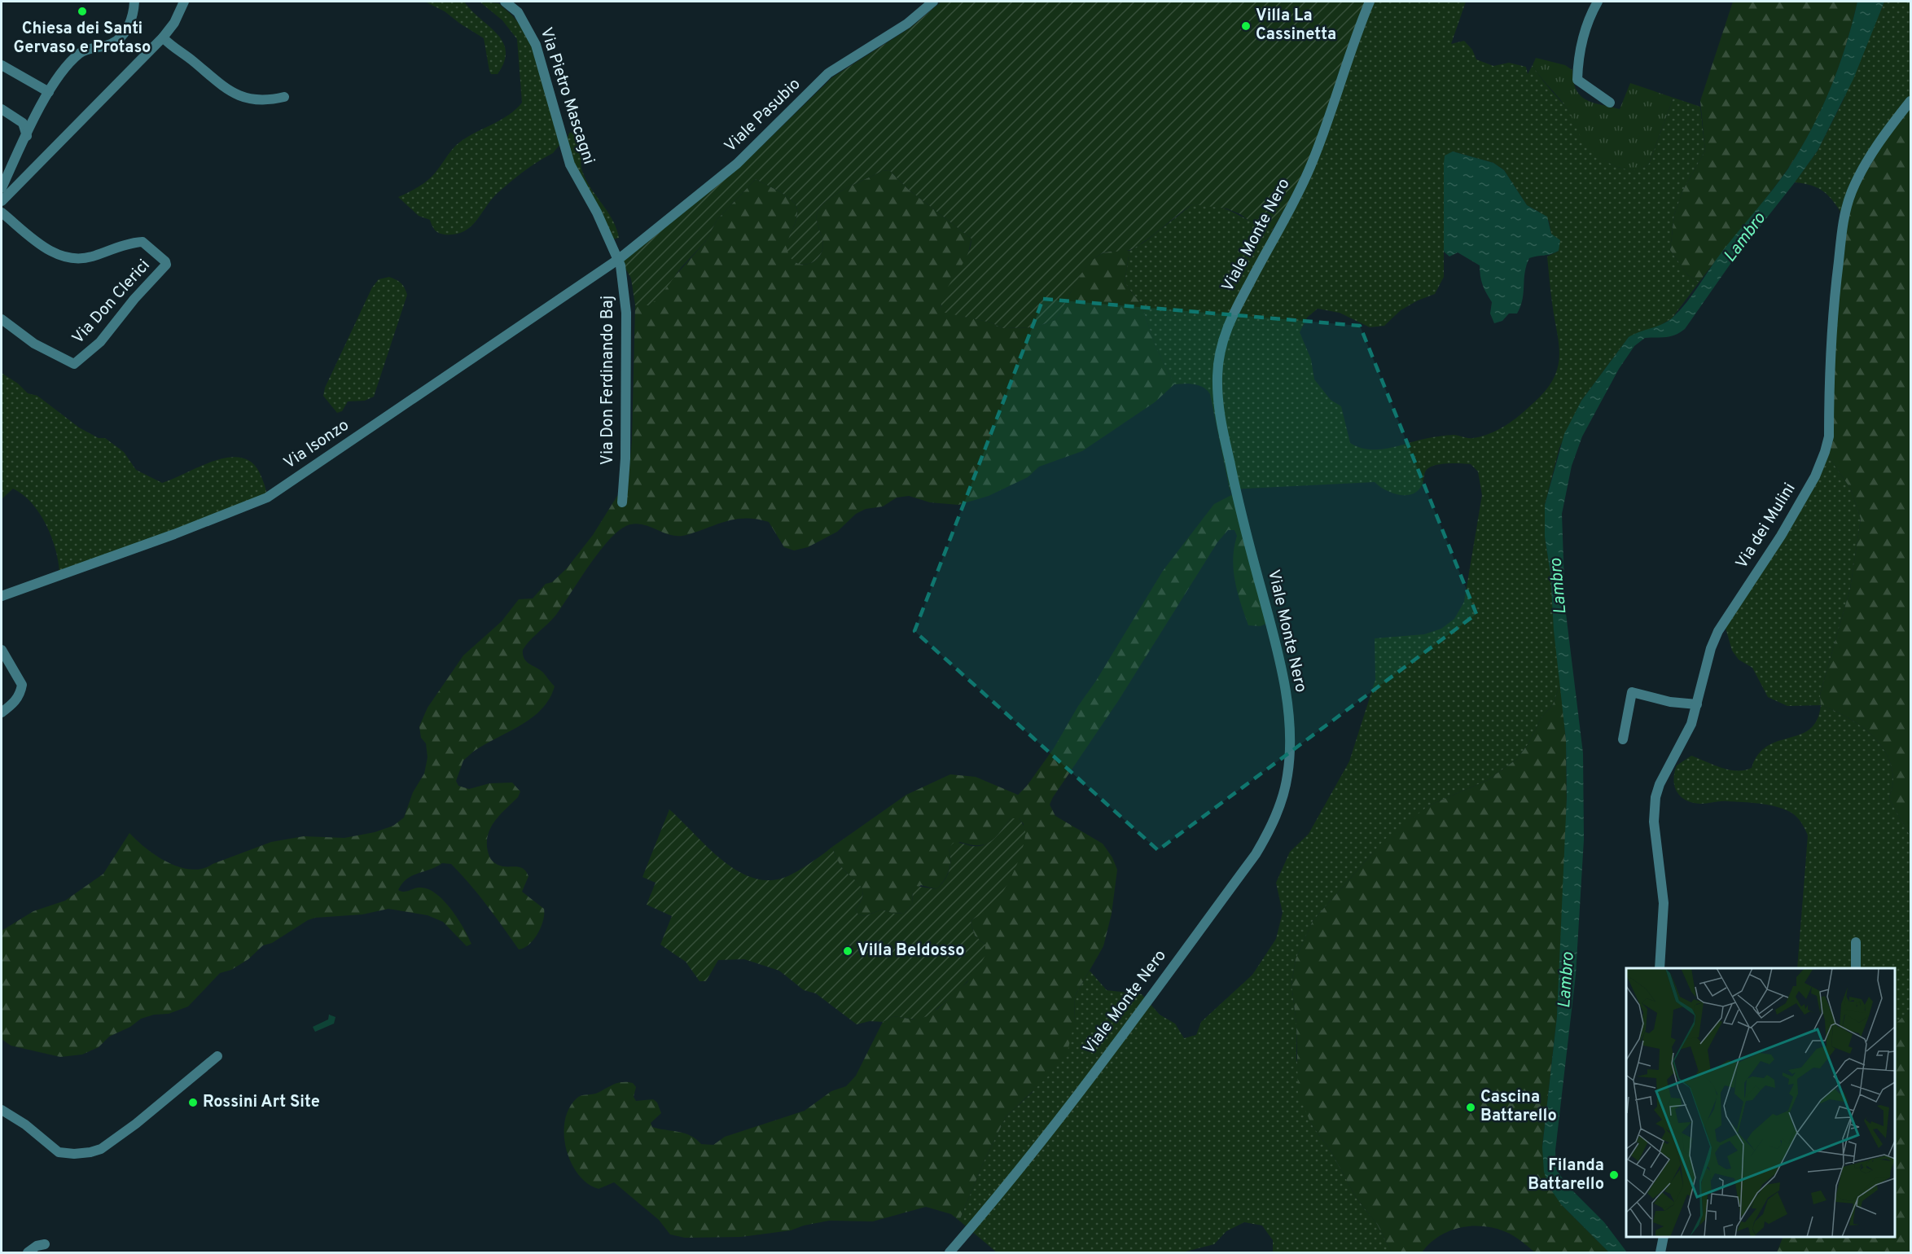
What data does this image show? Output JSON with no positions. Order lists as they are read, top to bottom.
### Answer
{
  "streets": {
    "street": [
      "Via Pietro Mascagni",
      "Viale Pasubio",
      "Viale Monte Nero",
      "Via Don Clerici",
      "Via Don Ferdinando Baj",
      "Via Isonzo",
      "Via dei Mulini"
    ]
  },
  "crossings": [
    ["Via Pietro Mascagni", "Viale Pasubio"],
    ["Via Pietro Mascagni", "Via Don Ferdinando Baj"],
    ["Via Pietro Mascagni", "Via Isonzo"],
    ["Viale Pasubio", "Via Don Ferdinando Baj"],
    ["Viale Pasubio", "Via Isonzo"],
    ["Via Don Ferdinando Baj", "Via Isonzo"]
  ],
  "water": ["Lambro"],
  "places": [
    "Chiesa dei Santi Gervaso e Protaso",
    "Villa La Cassinetta",
    "Villa Beldosso",
    "Rossini Art Site",
    "Cascina Battarello",
    "Filanda Battarello"
  ]
}
